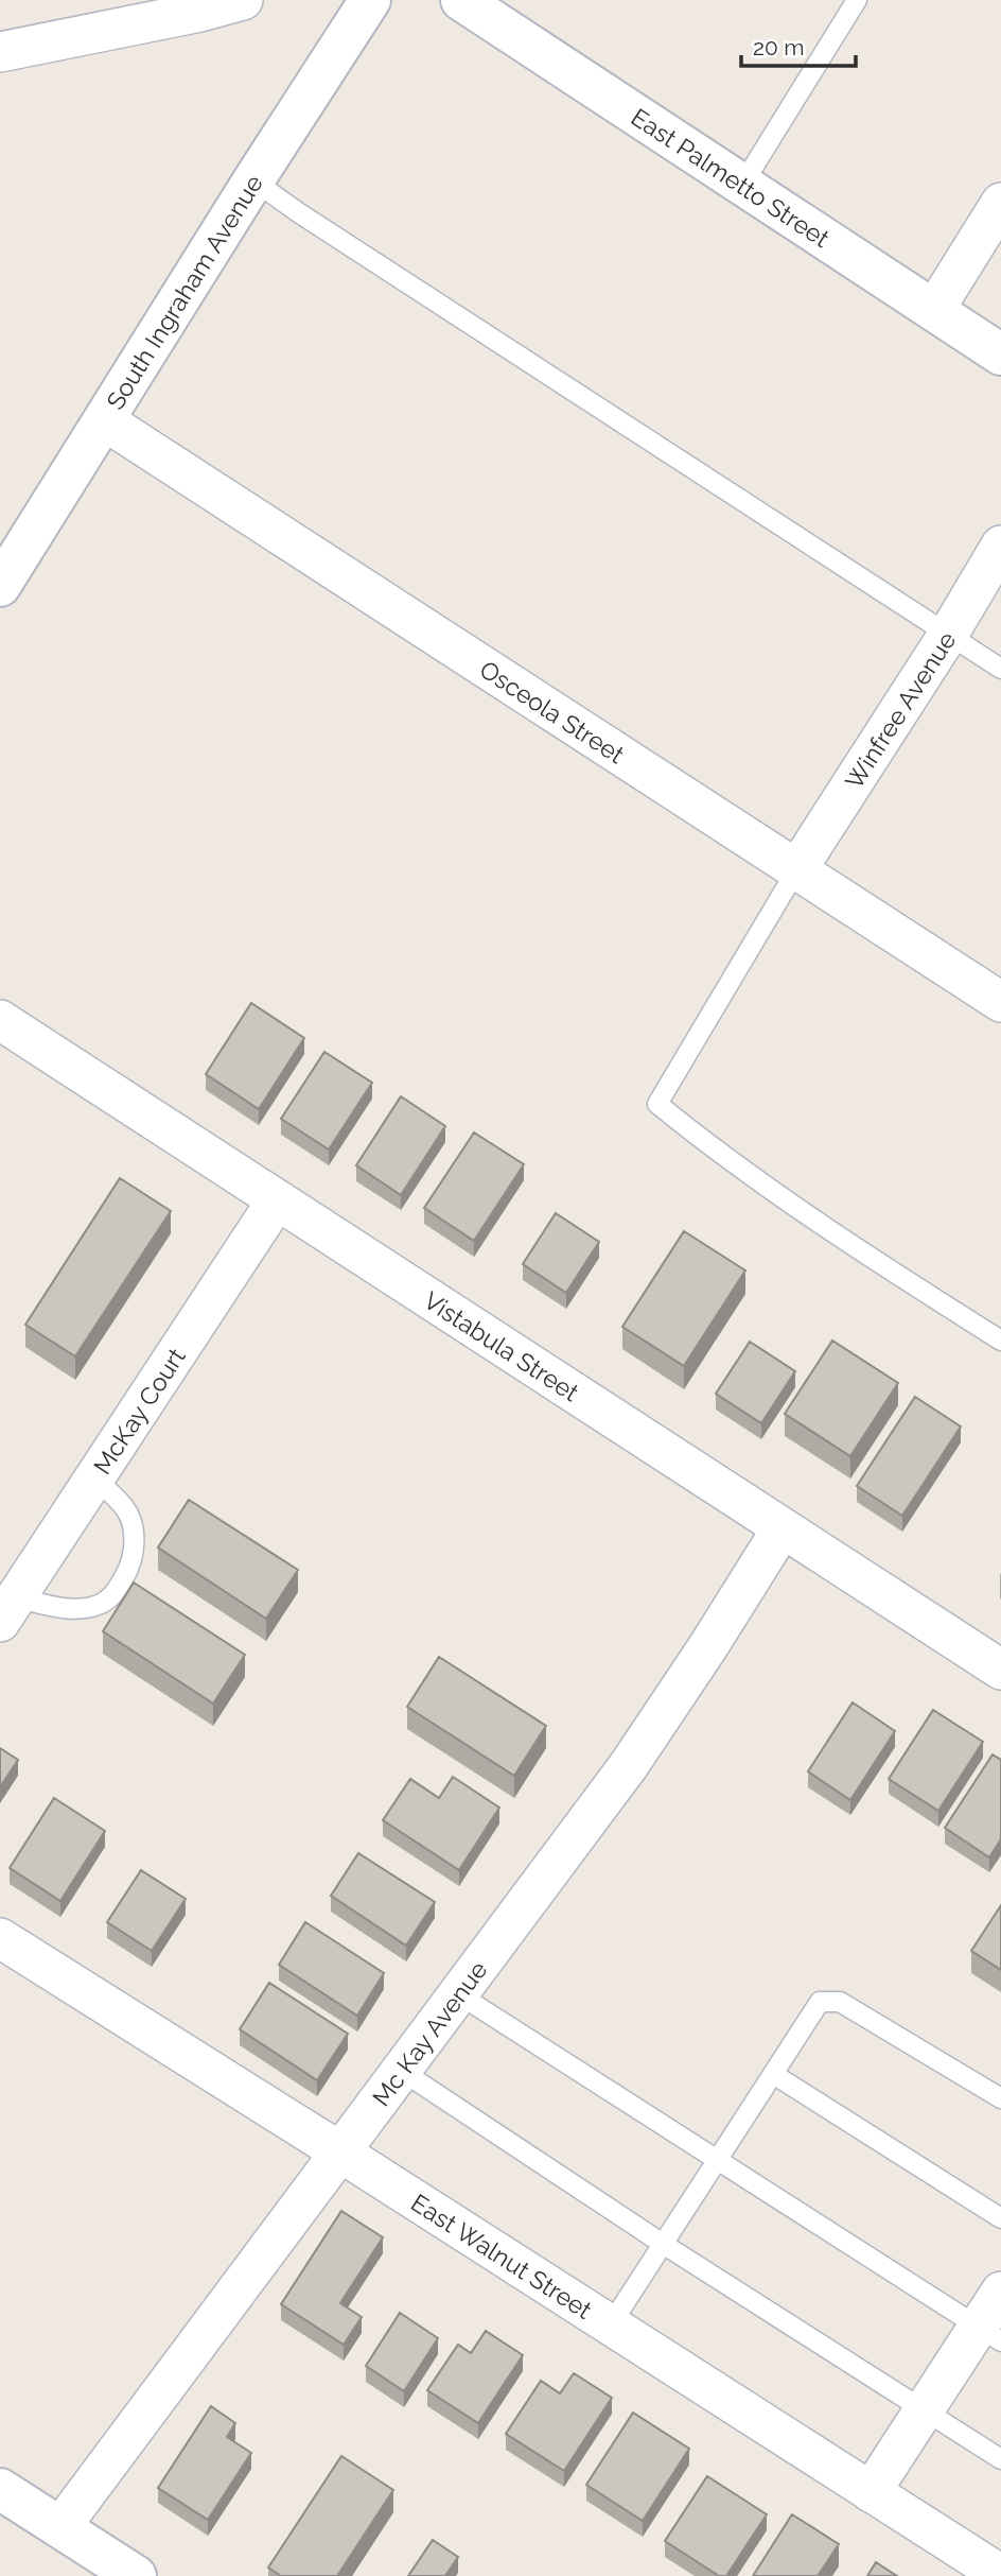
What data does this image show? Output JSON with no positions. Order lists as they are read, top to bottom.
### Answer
{
  "streets": {
    "street": [
      "East Palmetto Street",
      "South Ingraham Avenue",
      "Winfree Avenue",
      "Osceola Street",
      "Vistabula Street",
      "McKay Court",
      "Mc Kay Avenue",
      "East Walnut Street"
    ]
  },
  "crossings": [
    ["South Ingraham Avenue", "Osceola Street"],
    ["Winfree Avenue", "Osceola Street"],
    ["Vistabula Street", "McKay Court"],
    ["Vistabula Street", "Mc Kay Avenue"],
    ["Mc Kay Avenue", "East Walnut Street"]
  ],
  "scale_bar": "20 m"
}
